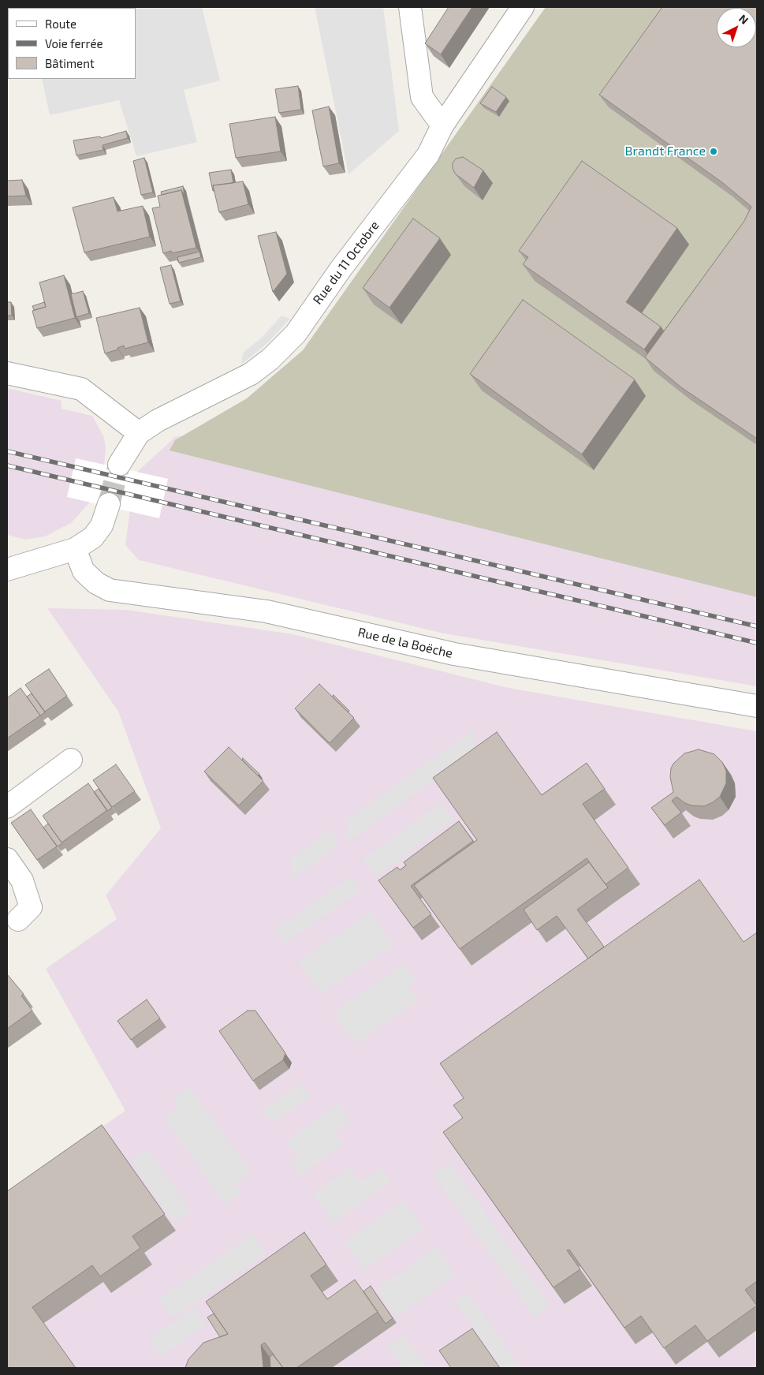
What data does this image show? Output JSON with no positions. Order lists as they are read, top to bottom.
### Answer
{
  "streets": {
    "street": ["Rue du 11 Octobre", "Rue de la Boëche"]
  },
  "places": ["Brandt France"],
  "legend": ["Route", "Voie ferrée", "Bâtiment"],
  "north": "top right"
}
